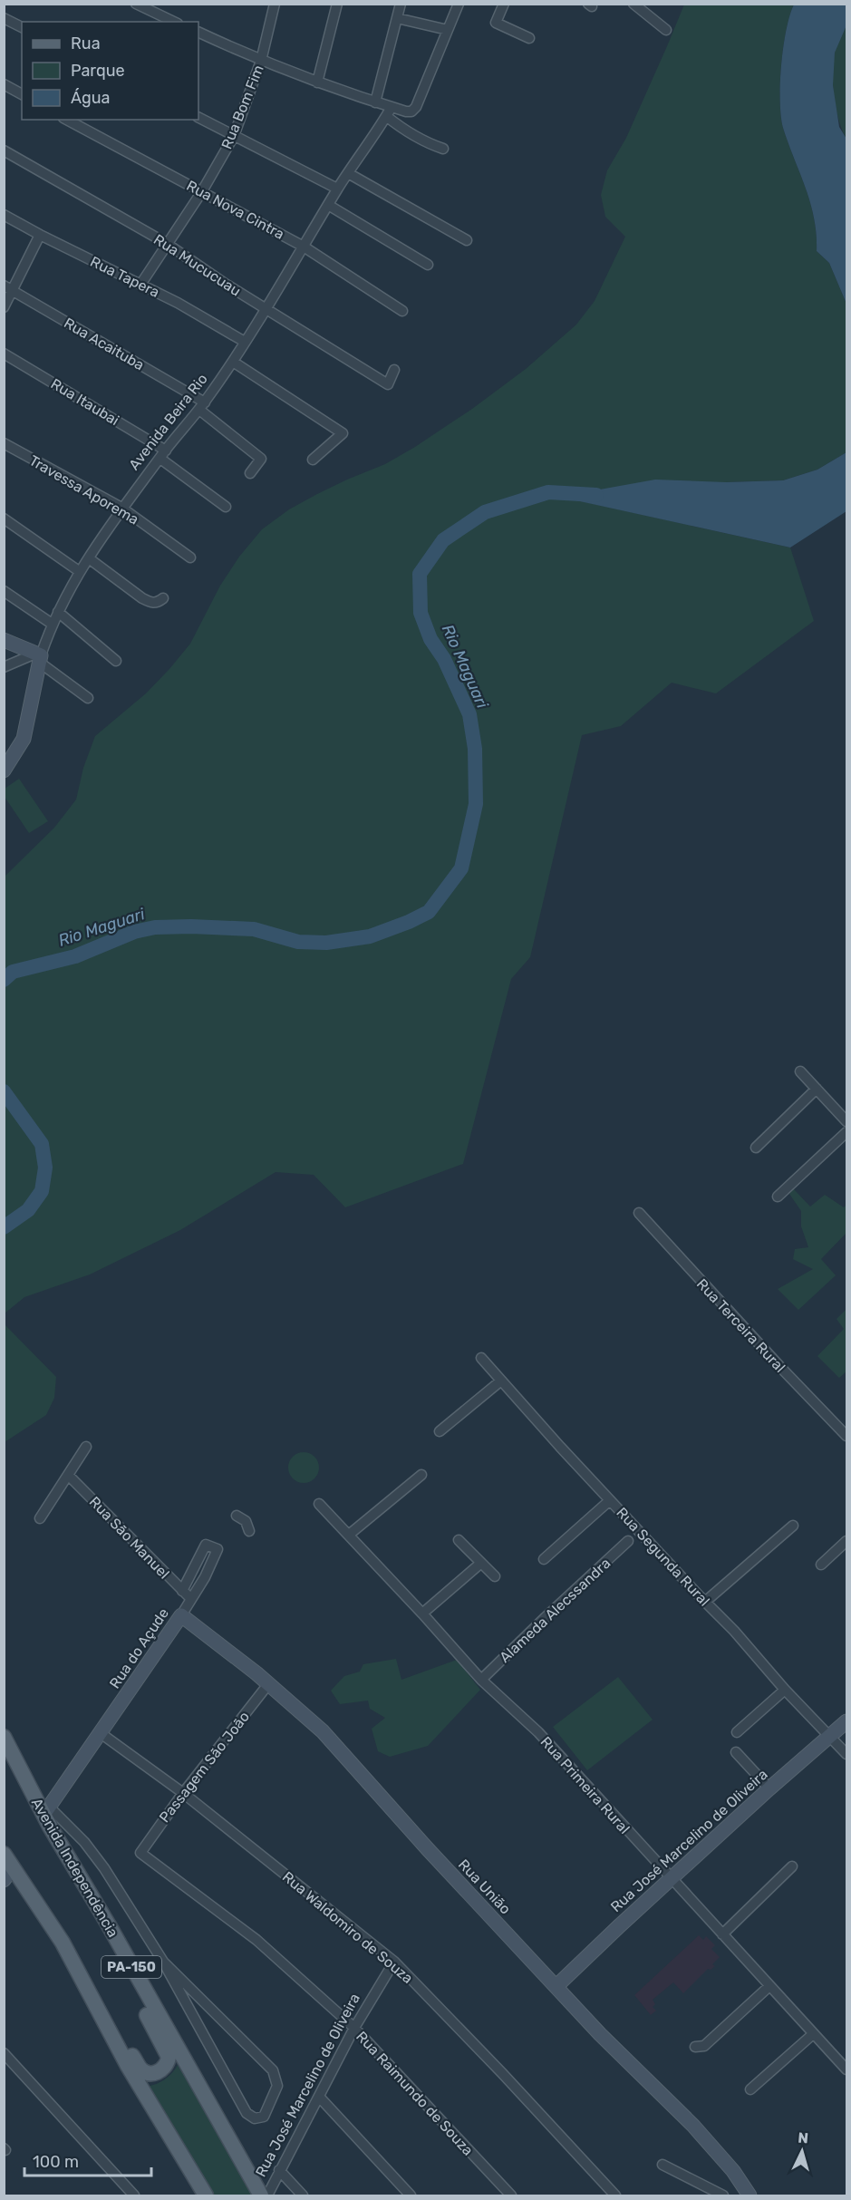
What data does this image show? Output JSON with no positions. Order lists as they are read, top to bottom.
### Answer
{
  "streets": {
    "main road": ["Avenida Independência", "PA-150"],
    "street": [
      "Rua Bom Fim",
      "Rua Nova Cintra",
      "Rua Mucucuau",
      "Rua Tapera",
      "Rua Acaituba",
      "Rua Itaubai",
      "Avenida Beira Rio",
      "Travessa Aporema",
      "Rua Terceira Rural",
      "Rua São Manuel",
      "Rua Segunda Rural",
      "Alameda Alecssandra",
      "Rua do Açude",
      "Passagem São João",
      "Rua Primeira Rural",
      "Rua José Marcelino de Oliveira",
      "Rua União",
      "Rua Waldomiro de Souza",
      "Rua Raimundo de Souza"
    ]
  },
  "crossings": [
    ["Rua Bom Fim", "Rua Nova Cintra"],
    ["Rua Bom Fim", "Rua Mucucuau"],
    ["Rua Bom Fim", "Rua Tapera"],
    ["Rua Nova Cintra", "Avenida Beira Rio"],
    ["Rua Mucucuau", "Avenida Beira Rio"],
    ["Rua Tapera", "Avenida Beira Rio"],
    ["Rua Acaituba", "Avenida Beira Rio"],
    ["Rua Itaubai", "Avenida Beira Rio"],
    ["Avenida Beira Rio", "Travessa Aporema"],
    ["Rua São Manuel", "Rua do Açude"],
    ["Rua Segunda Rural", "Rua José Marcelino de Oliveira"],
    ["Alameda Alecssandra", "Rua Primeira Rural"],
    ["Rua do Açude", "Avenida Independência"],
    ["Rua do Açude", "Rua União"],
    ["Rua do Açude", "Rua Waldomiro de Souza"],
    ["Passagem São João", "Rua União"],
    ["Passagem São João", "Rua Waldomiro de Souza"],
    ["Passagem São João", "Rua Raimundo de Souza"],
    ["Rua Primeira Rural", "Rua José Marcelino de Oliveira"],
    ["Rua José Marcelino de Oliveira", "Rua União"],
    ["Rua José Marcelino de Oliveira", "Rua Waldomiro de Souza"],
    ["Rua José Marcelino de Oliveira", "Rua Raimundo de Souza"]
  ],
  "water": ["Rio Maguari"],
  "legend": ["Rua", "Parque", "Água"],
  "scale_bar": "100 m",
  "north": "top"
}
